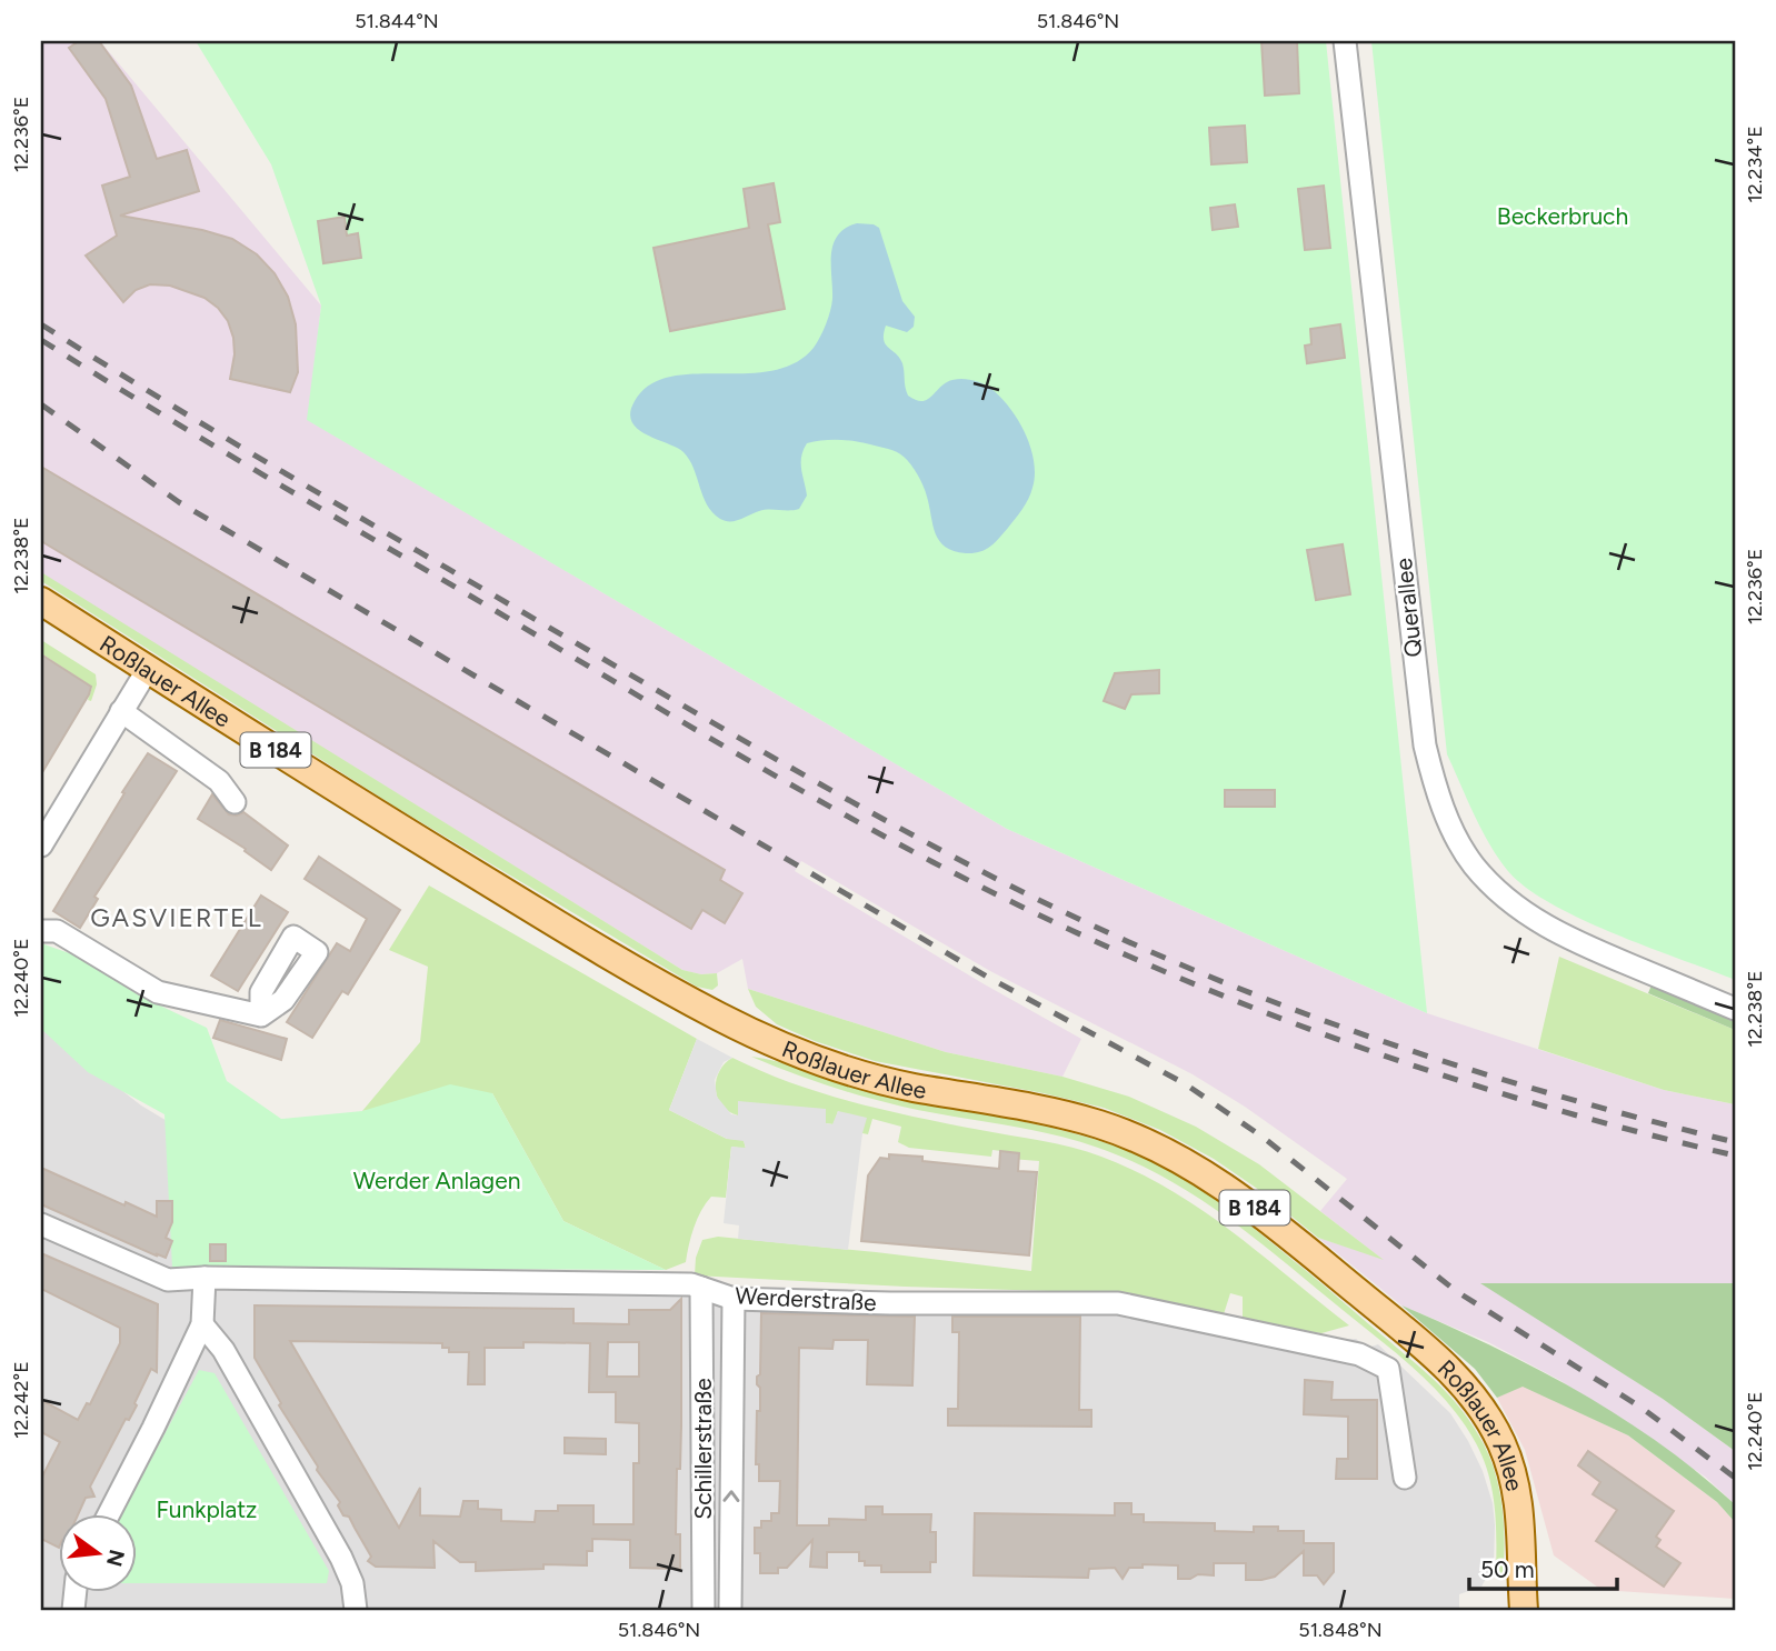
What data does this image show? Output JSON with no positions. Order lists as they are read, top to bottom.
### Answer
{
  "streets": {
    "main road": ["Roßlauer Allee", "B 184"],
    "street": ["Querallee", "Werderstraße", "Schillerstraße"]
  },
  "crossings": [
    ["Werderstraße", "Schillerstraße"]
  ],
  "districts": ["GASVIERTEL"],
  "parks": ["Beckerbruch", "Werder Anlagen", "Funkplatz"],
  "scale_bar": "50 m",
  "north": "right",
  "coordinates": [
    "51.844°N",
    "51.846°N",
    "12.236°E",
    "12.234°E",
    "12.238°E",
    "12.240°E",
    "12.242°E",
    "51.848°N"
  ]
}
